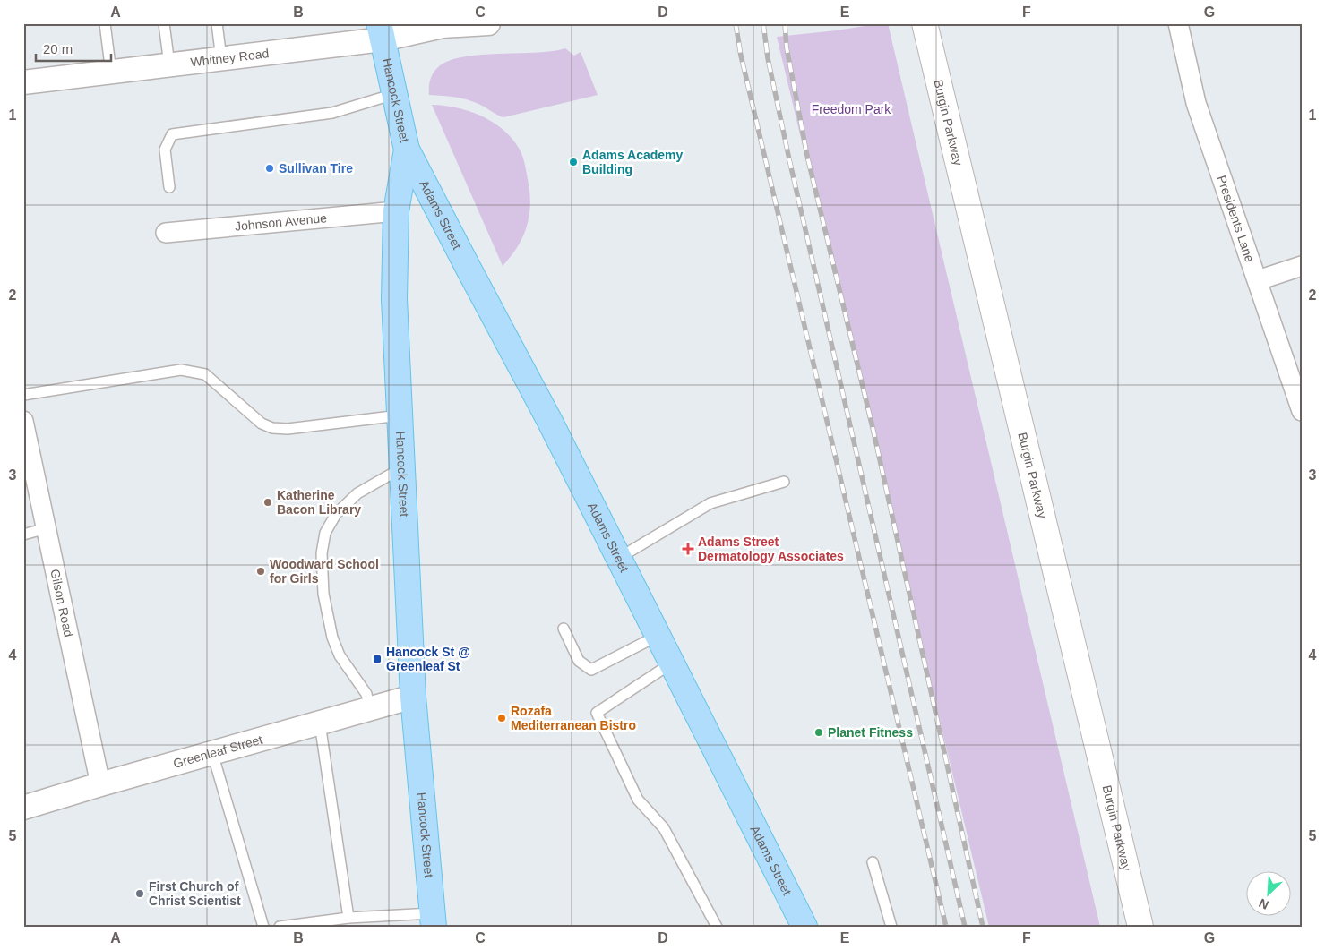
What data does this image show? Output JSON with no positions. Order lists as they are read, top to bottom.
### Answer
{
  "streets": {
    "main road": ["Hancock Street", "Burgin Parkway", "Adams Street"],
    "street": [
      "Whitney Road",
      "Presidents Lane",
      "Johnson Avenue",
      "Gilson Road",
      "Greenleaf Street"
    ]
  },
  "crossings": [
    ["Whitney Road", "Hancock Street"],
    ["Hancock Street", "Adams Street"],
    ["Hancock Street", "Johnson Avenue"],
    ["Hancock Street", "Greenleaf Street"],
    ["Gilson Road", "Greenleaf Street"]
  ],
  "parks": ["Freedom Park"],
  "places": {
    "other": [
      "Adams Academy Building",
      "Sullivan Tire",
      "Katherine Bacon Library",
      "Woodward School for Girls",
      "Rozafa Mediterranean Bistro",
      "Planet Fitness",
      "First Church of Christ Scientist"
    ],
    "health": ["Adams Street Dermatology Associates"],
    "transit": ["Hancock St @ Greenleaf St"]
  },
  "scale_bar": "20 m",
  "north": "bottom left",
  "grid": {
    "columns": [
      "A",
      "B",
      "C",
      "D",
      "E",
      "F",
      "G"
    ],
    "rows": [
      "1",
      "2",
      "3",
      "4",
      "5"
    ]
  }
}
